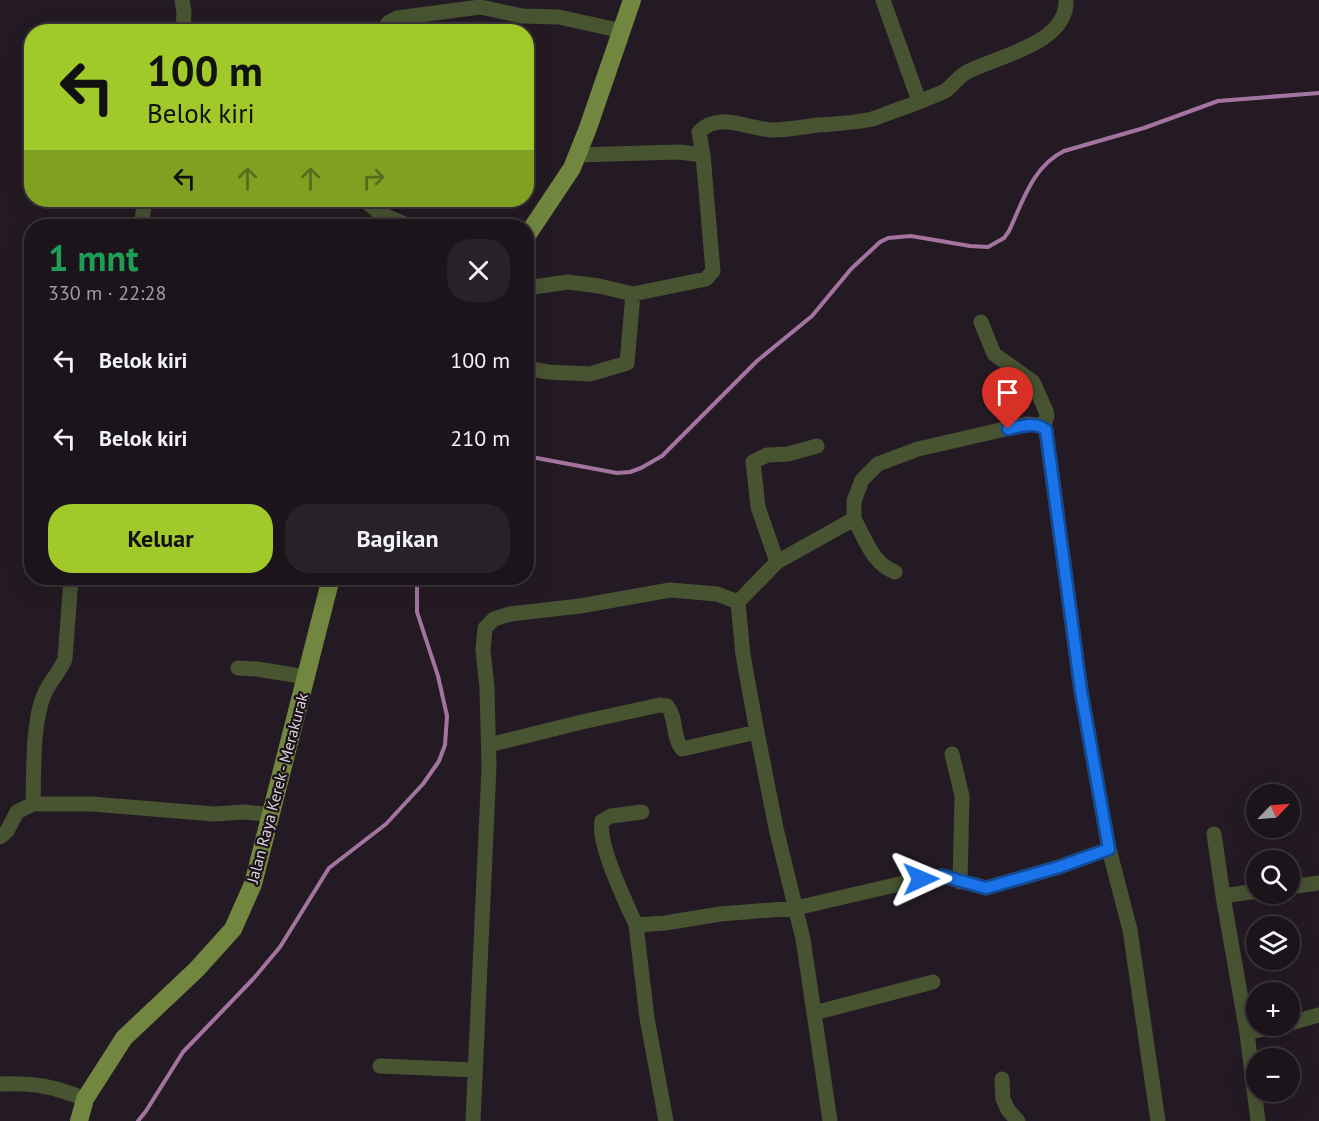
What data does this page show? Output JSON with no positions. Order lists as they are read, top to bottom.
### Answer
{
  "streets": {
    "main road": ["Jalan Raya Kerek - Merakurak"]
  },
  "north": "top right",
  "page": {
    "turn": ["100 m", "Belok kiri"],
    "heading": ["1 mnt", "330 m · 22:28"],
    "list": [
      {
        "name": "Belok kiri",
        "value": "100 m"
      },
      {
        "name": "Belok kiri",
        "value": "210 m"
      }
    ],
    "buttons": ["Keluar", "Bagikan"],
    "map_buttons": ["+", "−"]
  }
}
